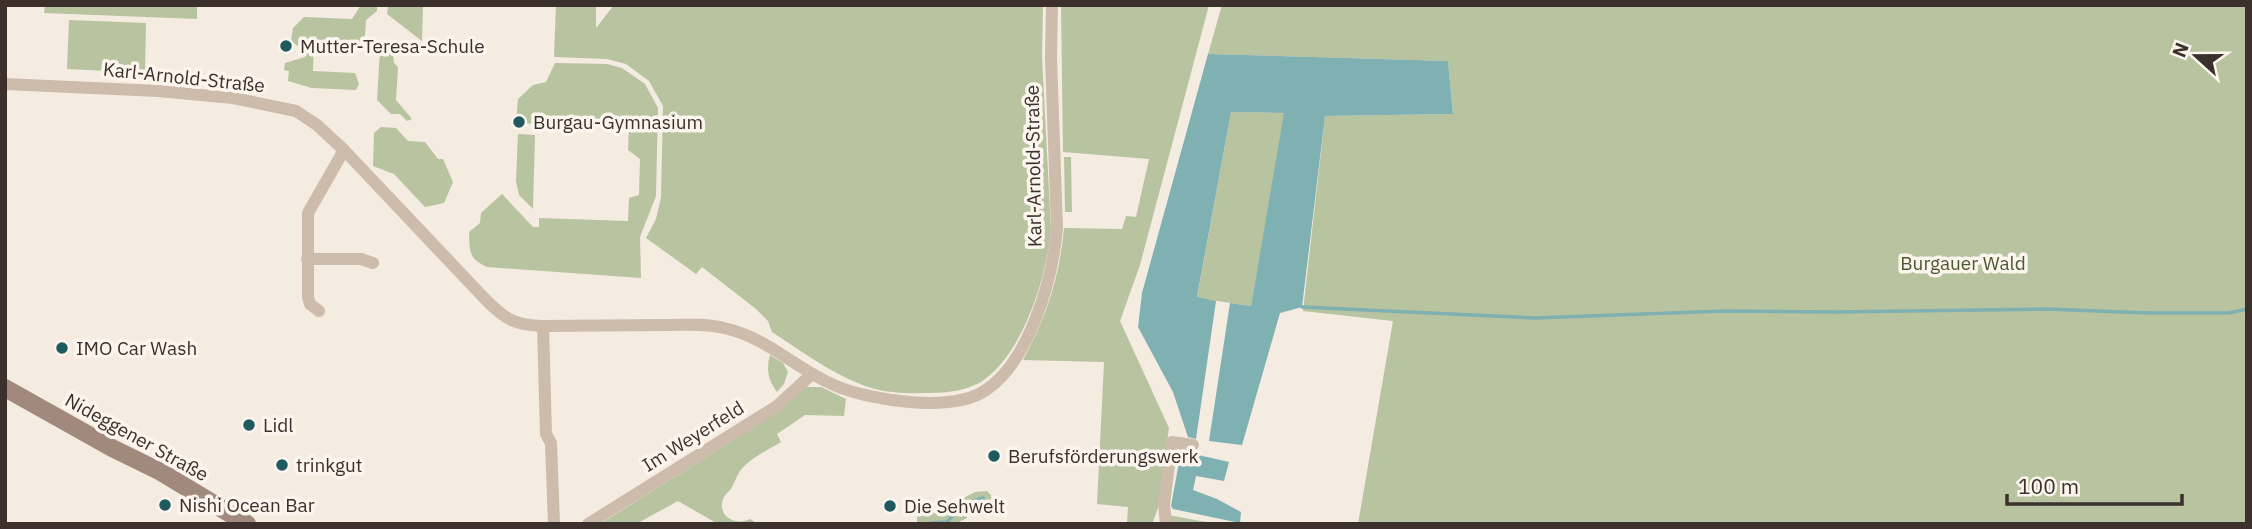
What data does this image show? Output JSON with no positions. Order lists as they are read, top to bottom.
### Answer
{
  "streets": {
    "main road": ["Nideggener Straße"],
    "street": ["Karl-Arnold-Straße", "Im Weyerfeld"]
  },
  "crossings": [
    ["Karl-Arnold-Straße", "Im Weyerfeld"]
  ],
  "parks": ["Burgauer Wald"],
  "places": [
    "Mutter-Teresa-Schule",
    "Burgau-Gymnasium",
    "IMO Car Wash",
    "Lidl",
    "Berufsförderungswerk",
    "trinkgut",
    "Nishi Ocean Bar",
    "Die Sehwelt"
  ],
  "scale_bar": "100 m",
  "north": "left"
}
